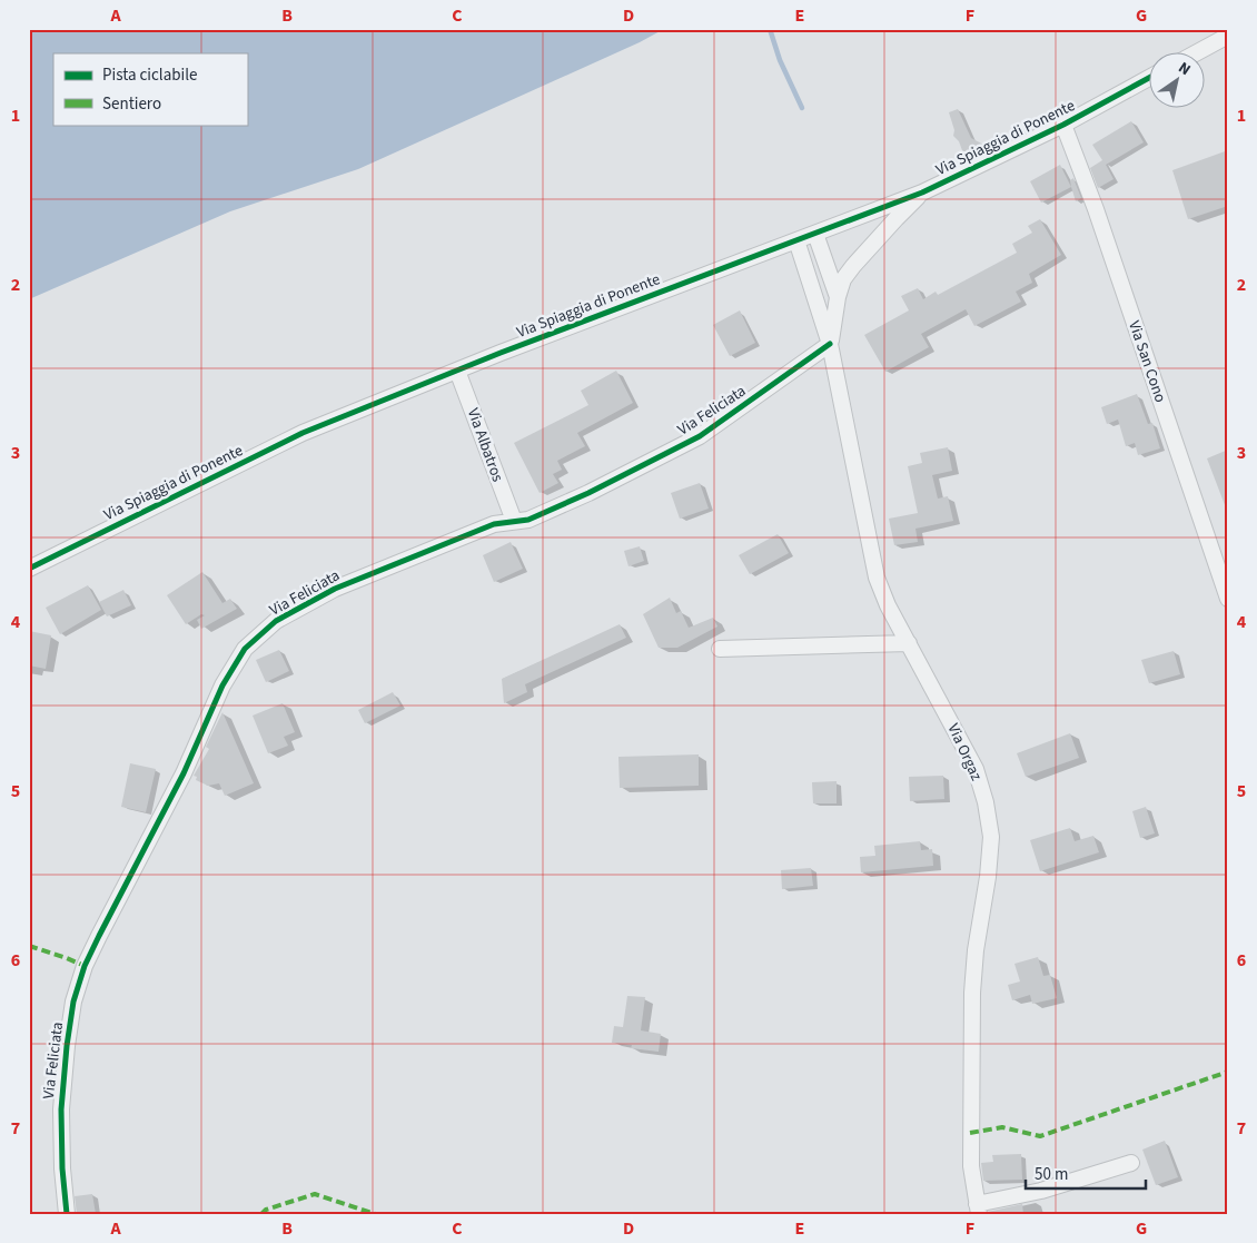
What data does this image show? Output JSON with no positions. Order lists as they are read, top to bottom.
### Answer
{
  "streets": {
    "street": [
      "Via Spiaggia di Ponente",
      "Via San Cono",
      "Via Feliciata",
      "Via Albatros",
      "Via Orgaz"
    ]
  },
  "crossings": [
    ["Via Spiaggia di Ponente", "Via San Cono"],
    ["Via Spiaggia di Ponente", "Via Albatros"],
    ["Via Feliciata", "Via Albatros"],
    ["Via Feliciata", "Via Orgaz"]
  ],
  "legend": ["Pista ciclabile", "Sentiero"],
  "scale_bar": "50 m",
  "north": "top right",
  "grid": {
    "columns": [
      "A",
      "B",
      "C",
      "D",
      "E",
      "F",
      "G"
    ],
    "rows": [
      "1",
      "2",
      "3",
      "4",
      "5",
      "6",
      "7"
    ]
  }
}
